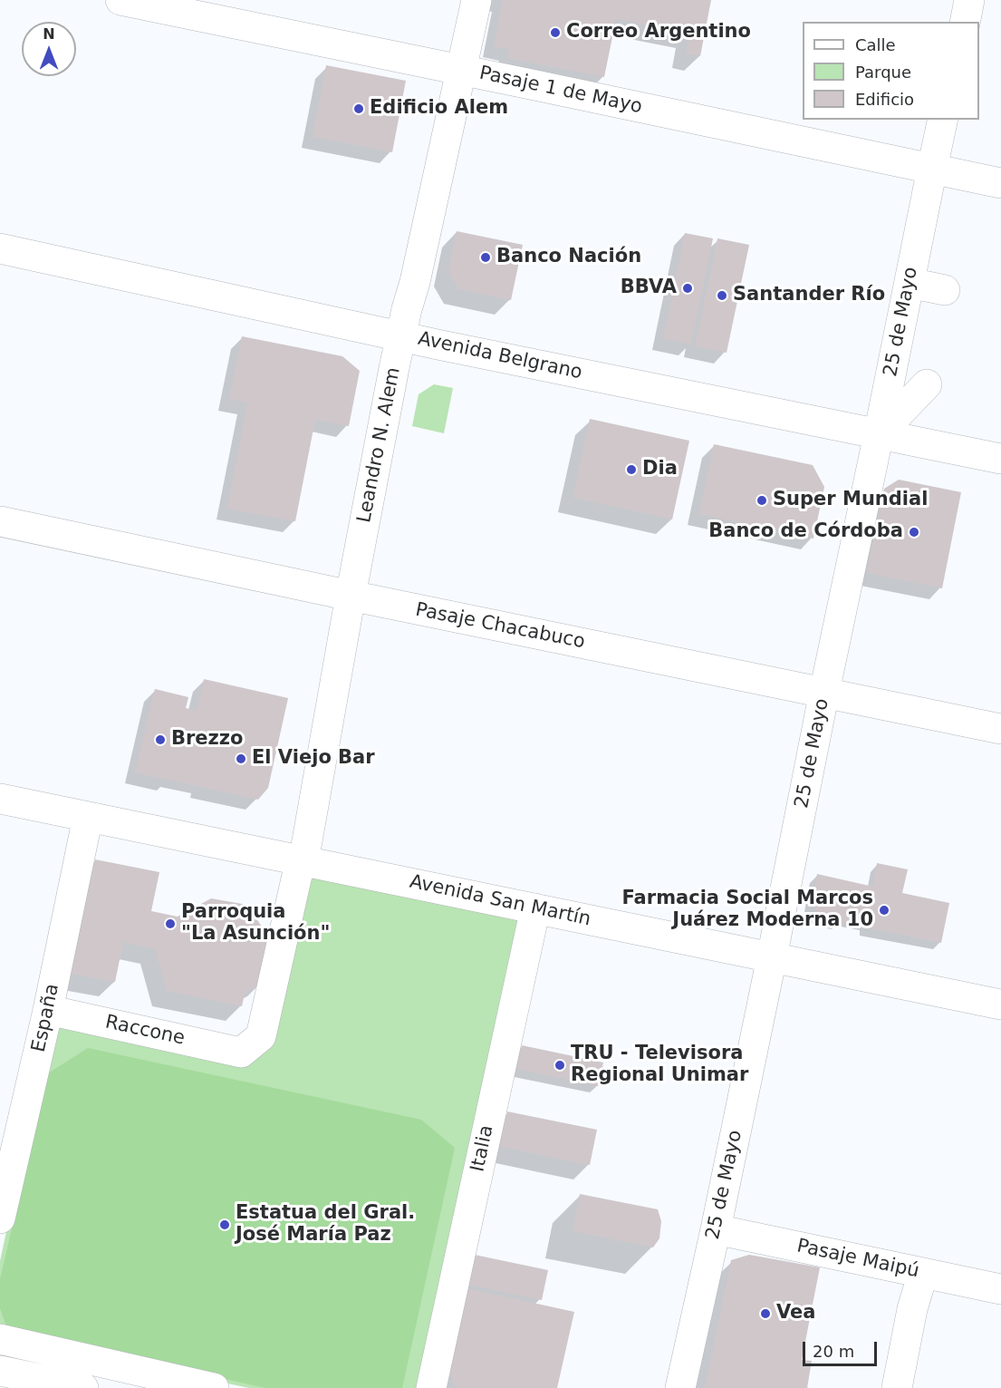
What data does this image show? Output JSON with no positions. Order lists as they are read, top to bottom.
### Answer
{
  "streets": {
    "street": [
      "Pasaje 1 de Mayo",
      "25 de Mayo",
      "Avenida Belgrano",
      "Leandro N. Alem",
      "Pasaje Chacabuco",
      "Avenida San Martín",
      "España",
      "Raccone",
      "Italia",
      "Pasaje Maipú"
    ]
  },
  "crossings": [
    ["Pasaje 1 de Mayo", "25 de Mayo"],
    ["Pasaje 1 de Mayo", "Leandro N. Alem"],
    ["25 de Mayo", "Avenida Belgrano"],
    ["25 de Mayo", "Pasaje Chacabuco"],
    ["25 de Mayo", "Avenida San Martín"],
    ["25 de Mayo", "Pasaje Maipú"],
    ["Avenida Belgrano", "Leandro N. Alem"],
    ["Leandro N. Alem", "Pasaje Chacabuco"],
    ["Leandro N. Alem", "Avenida San Martín"],
    ["Leandro N. Alem", "Raccone"],
    ["Avenida San Martín", "España"],
    ["Avenida San Martín", "Italia"],
    ["España", "Raccone"]
  ],
  "places": [
    "Correo Argentino",
    "Edificio Alem",
    "Banco Nación",
    "BBVA",
    "Santander Río",
    "Dia",
    "Super Mundial",
    "Banco de Córdoba",
    "Brezzo",
    "El Viejo Bar",
    "Farmacia Social Marcos Juárez Moderna 10",
    "Parroquia \"La Asunción\"",
    "TRU - Televisora Regional Unimar",
    "Estatua del Gral. José María Paz",
    "Vea"
  ],
  "legend": ["Calle", "Parque", "Edificio"],
  "scale_bar": "20 m",
  "north": "top"
}
